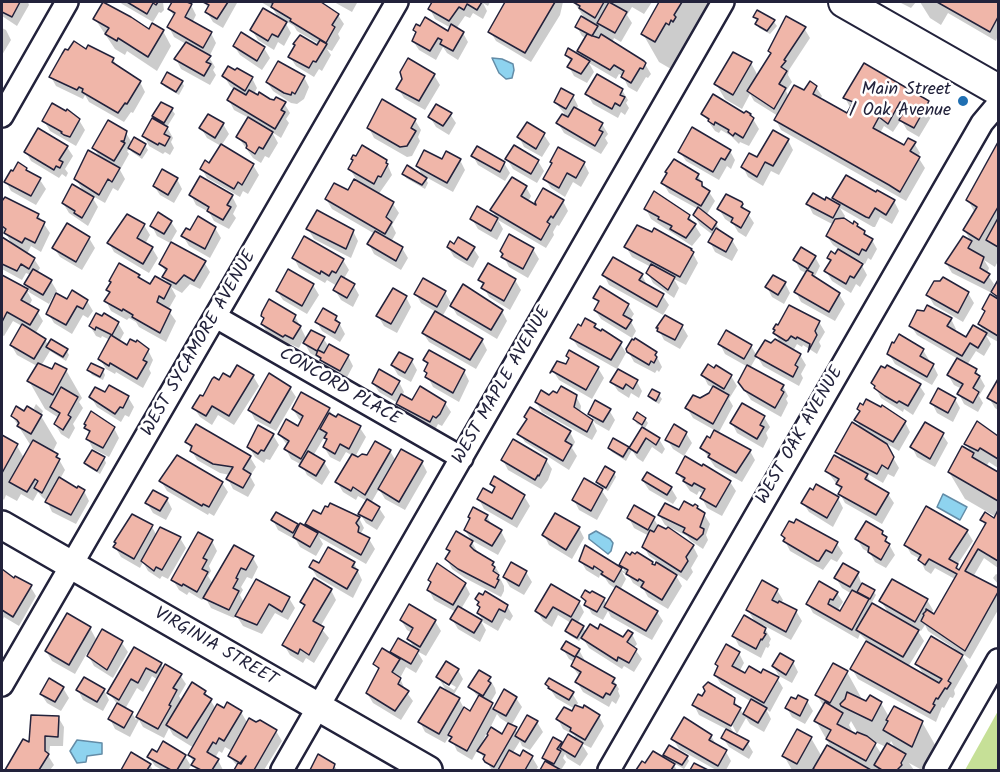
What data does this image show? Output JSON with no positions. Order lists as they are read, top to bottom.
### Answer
{
  "streets": {
    "street": [
      "WEST SYCAMORE AVENUE",
      "WEST MAPLE AVENUE",
      "CONCORD PLACE",
      "WEST OAK AVENUE",
      "VIRGINIA STREET"
    ]
  },
  "crossings": [
    ["WEST SYCAMORE AVENUE", "CONCORD PLACE"],
    ["WEST SYCAMORE AVENUE", "VIRGINIA STREET"],
    ["WEST MAPLE AVENUE", "CONCORD PLACE"],
    ["WEST MAPLE AVENUE", "VIRGINIA STREET"]
  ],
  "places": ["Main Street / Oak Avenue"]
}
